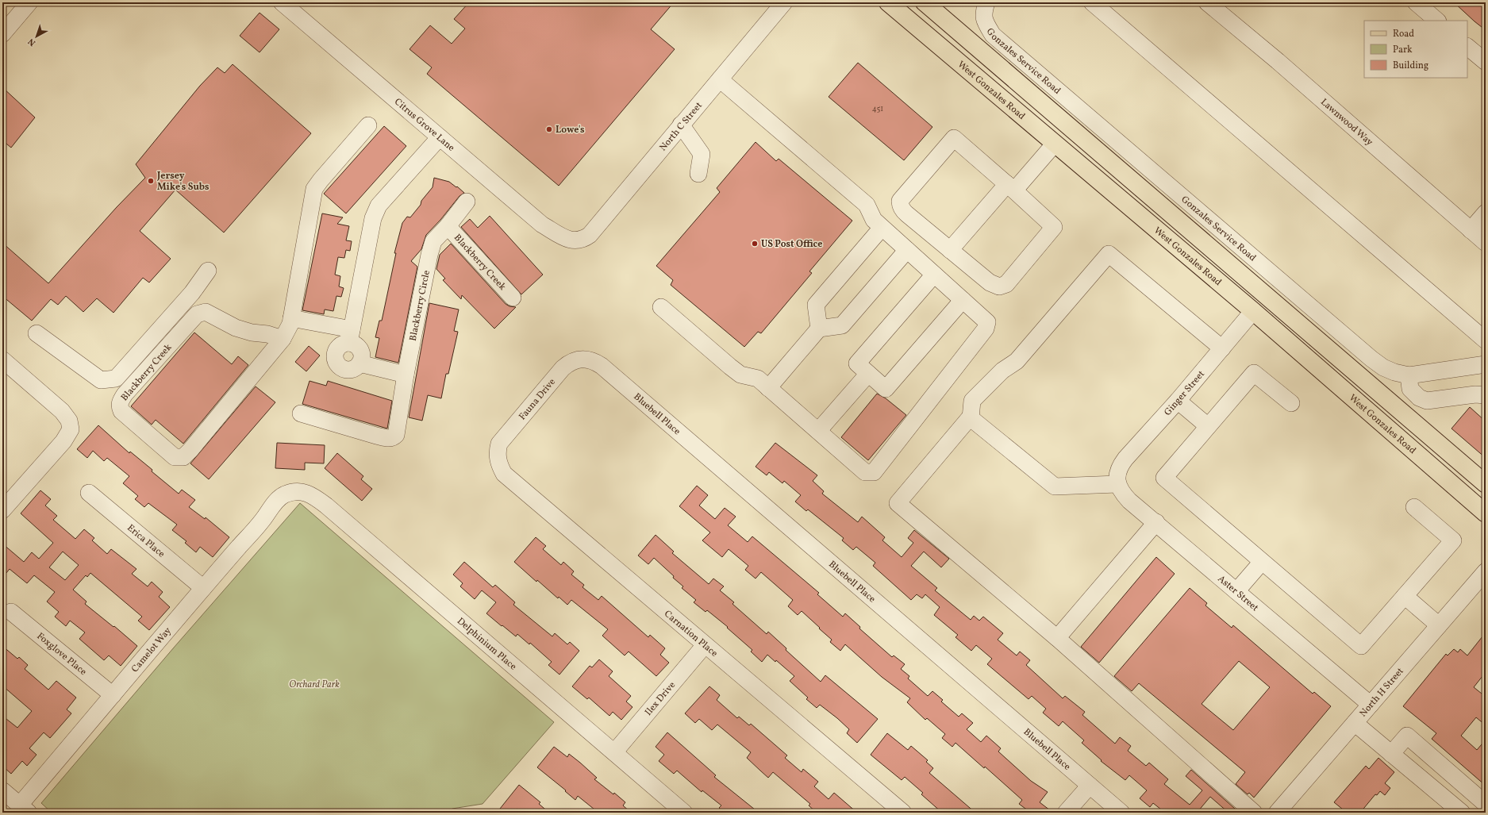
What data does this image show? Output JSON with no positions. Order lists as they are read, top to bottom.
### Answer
{
  "streets": {
    "main road": ["West Gonzales Road"],
    "street": [
      "Gonzales Service Road",
      "Lawnwood Way",
      "Citrus Grove Lane",
      "North C Street",
      "Blackberry Creek",
      "Blackberry Circle",
      "Ginger Street",
      "Fauna Drive",
      "Bluebell Place",
      "Erica Place",
      "Aster Street",
      "Carnation Place",
      "Delphinium Place",
      "Camelot Way",
      "Foxglove Place",
      "North H Street",
      "Ilex Drive"
    ]
  },
  "crossings": [
    ["West Gonzales Road", "Ginger Street"],
    ["Citrus Grove Lane", "North C Street"],
    ["Blackberry Creek", "Blackberry Circle"],
    ["Ginger Street", "Aster Street"],
    ["Fauna Drive", "Bluebell Place"],
    ["Fauna Drive", "Carnation Place"],
    ["Erica Place", "Camelot Way"],
    ["Aster Street", "North H Street"],
    ["Carnation Place", "Ilex Drive"],
    ["Delphinium Place", "Camelot Way"],
    ["Delphinium Place", "Ilex Drive"],
    ["Camelot Way", "Foxglove Place"]
  ],
  "parks": ["Orchard Park"],
  "places": ["Lowe's", "Jersey Mike's Subs", "US Post Office"],
  "house_numbers": ["451"],
  "legend": ["Road", "Park", "Building"],
  "north": "bottom left"
}
